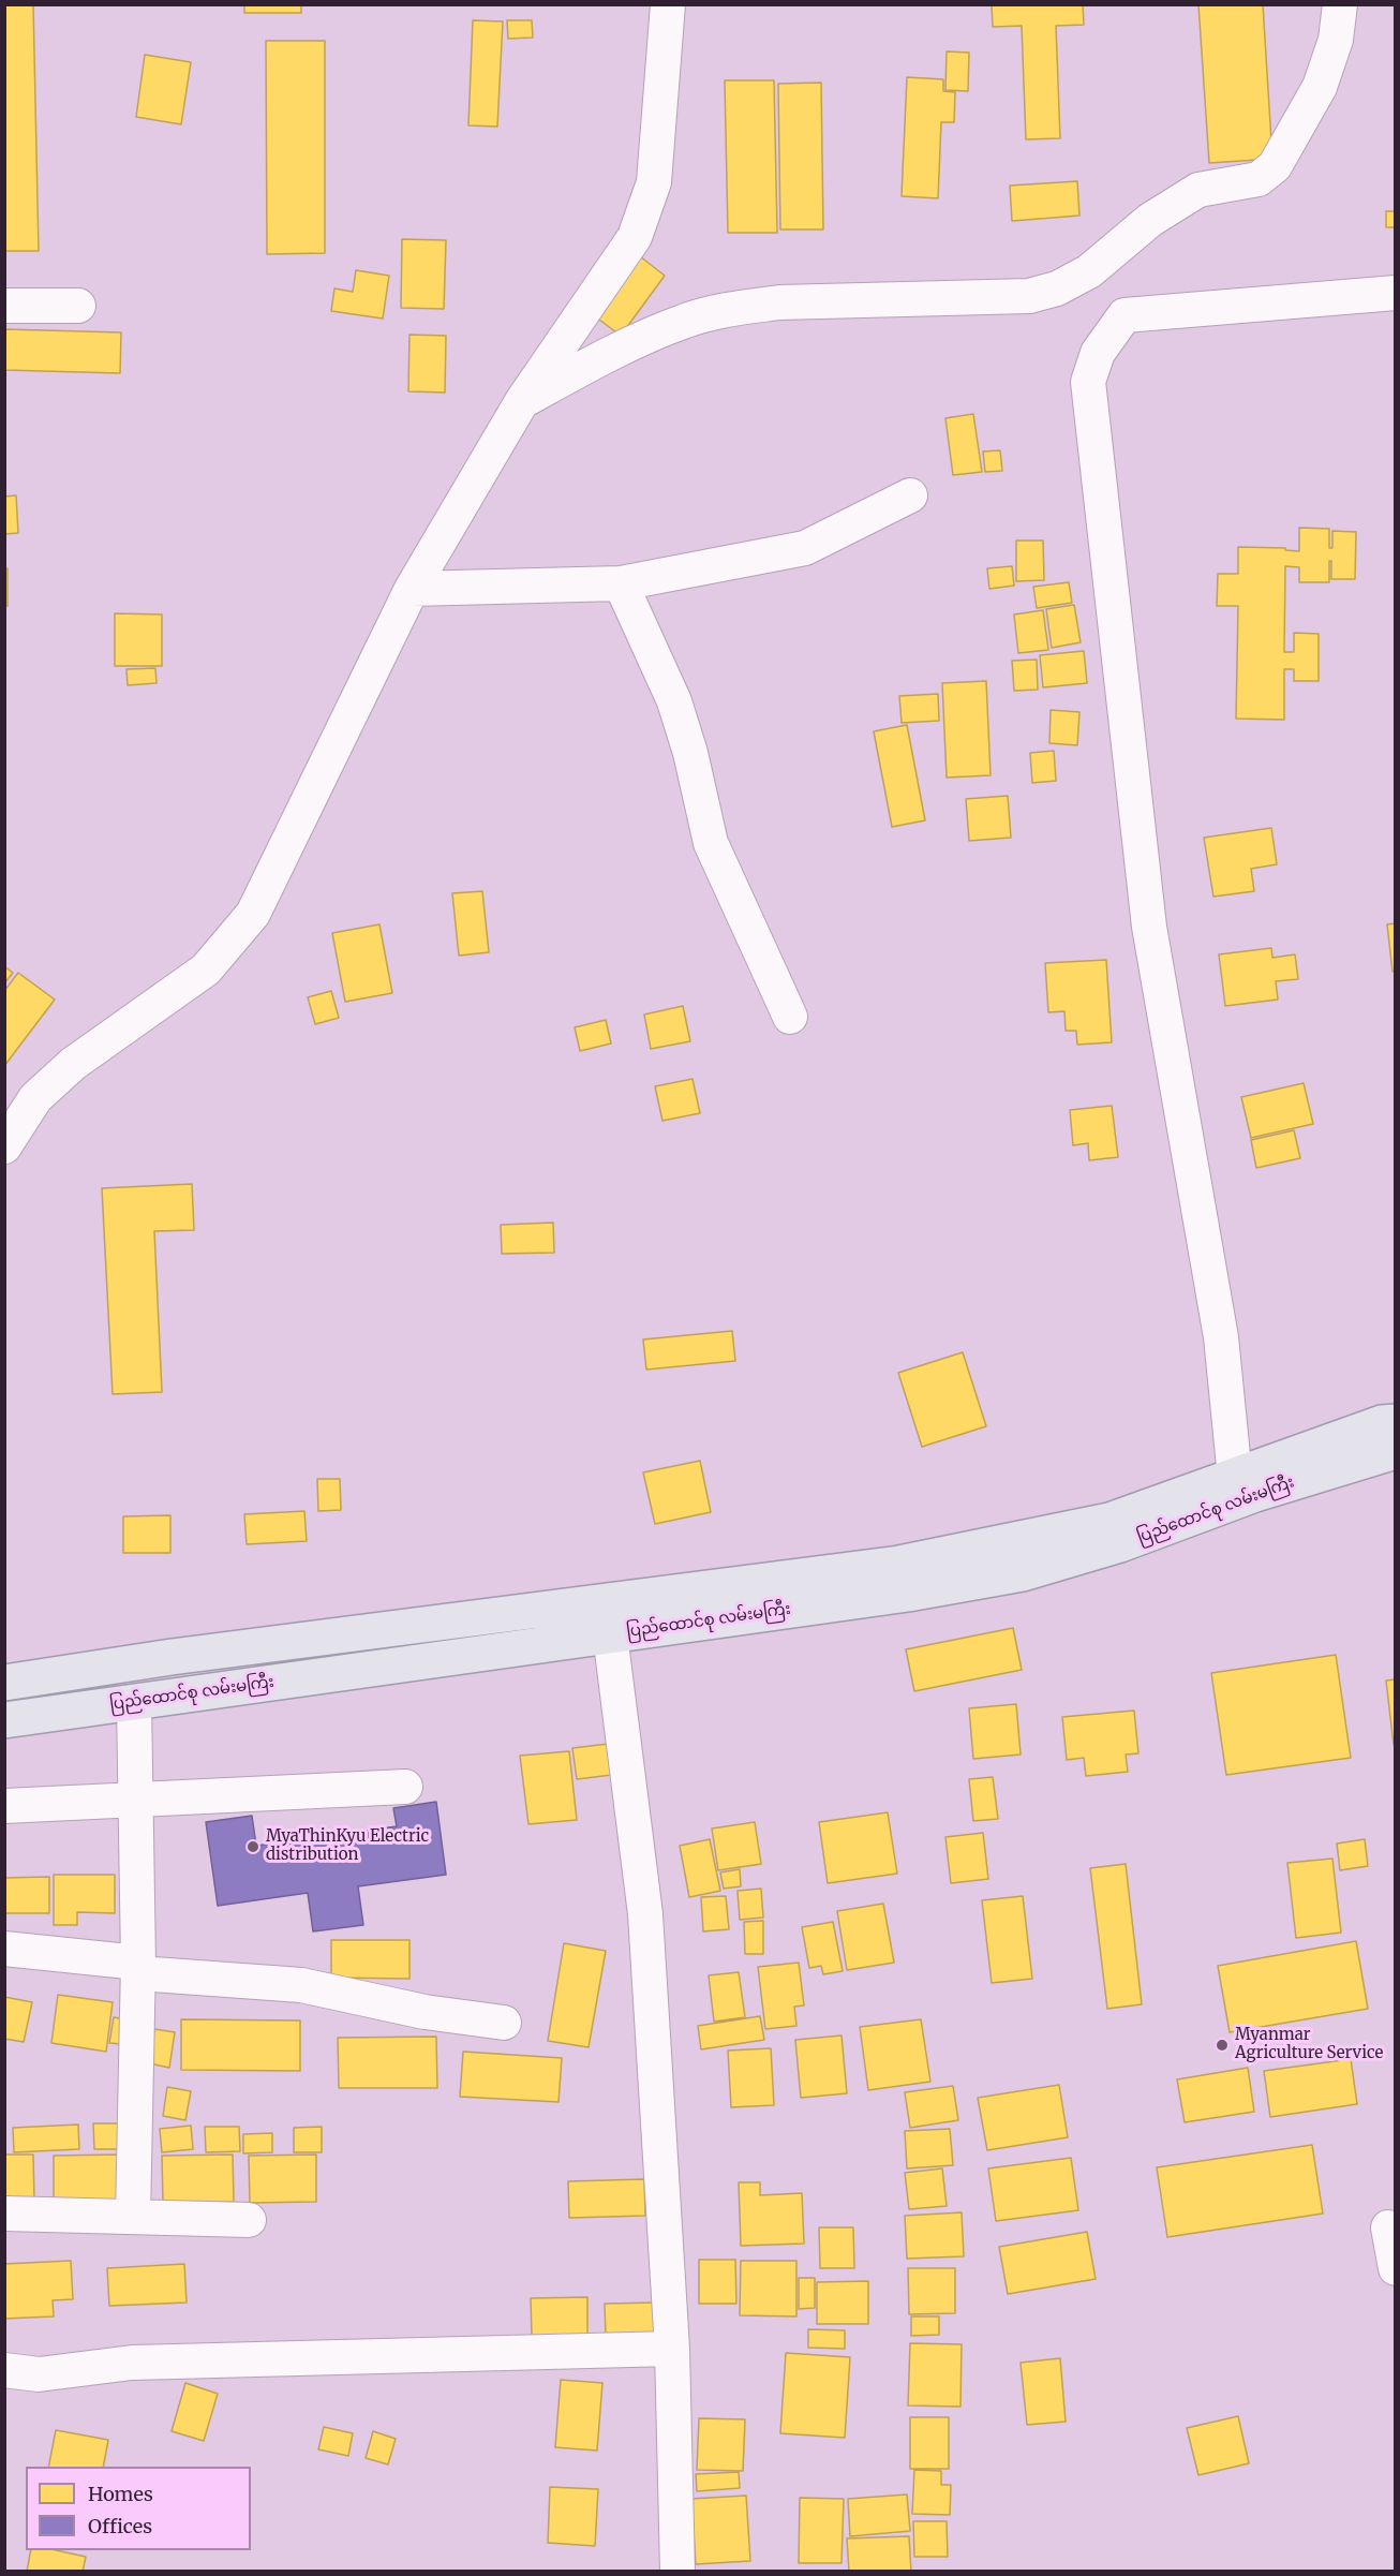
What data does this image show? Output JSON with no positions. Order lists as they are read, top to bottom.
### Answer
{
  "streets": {
    "main road": ["ပြည်ထောင်စု လမ်းမကြီး"]
  },
  "places": ["MyaThinKyu Electric distribution", "Myanmar Agriculture Service"],
  "legend": ["Homes", "Offices"]
}
